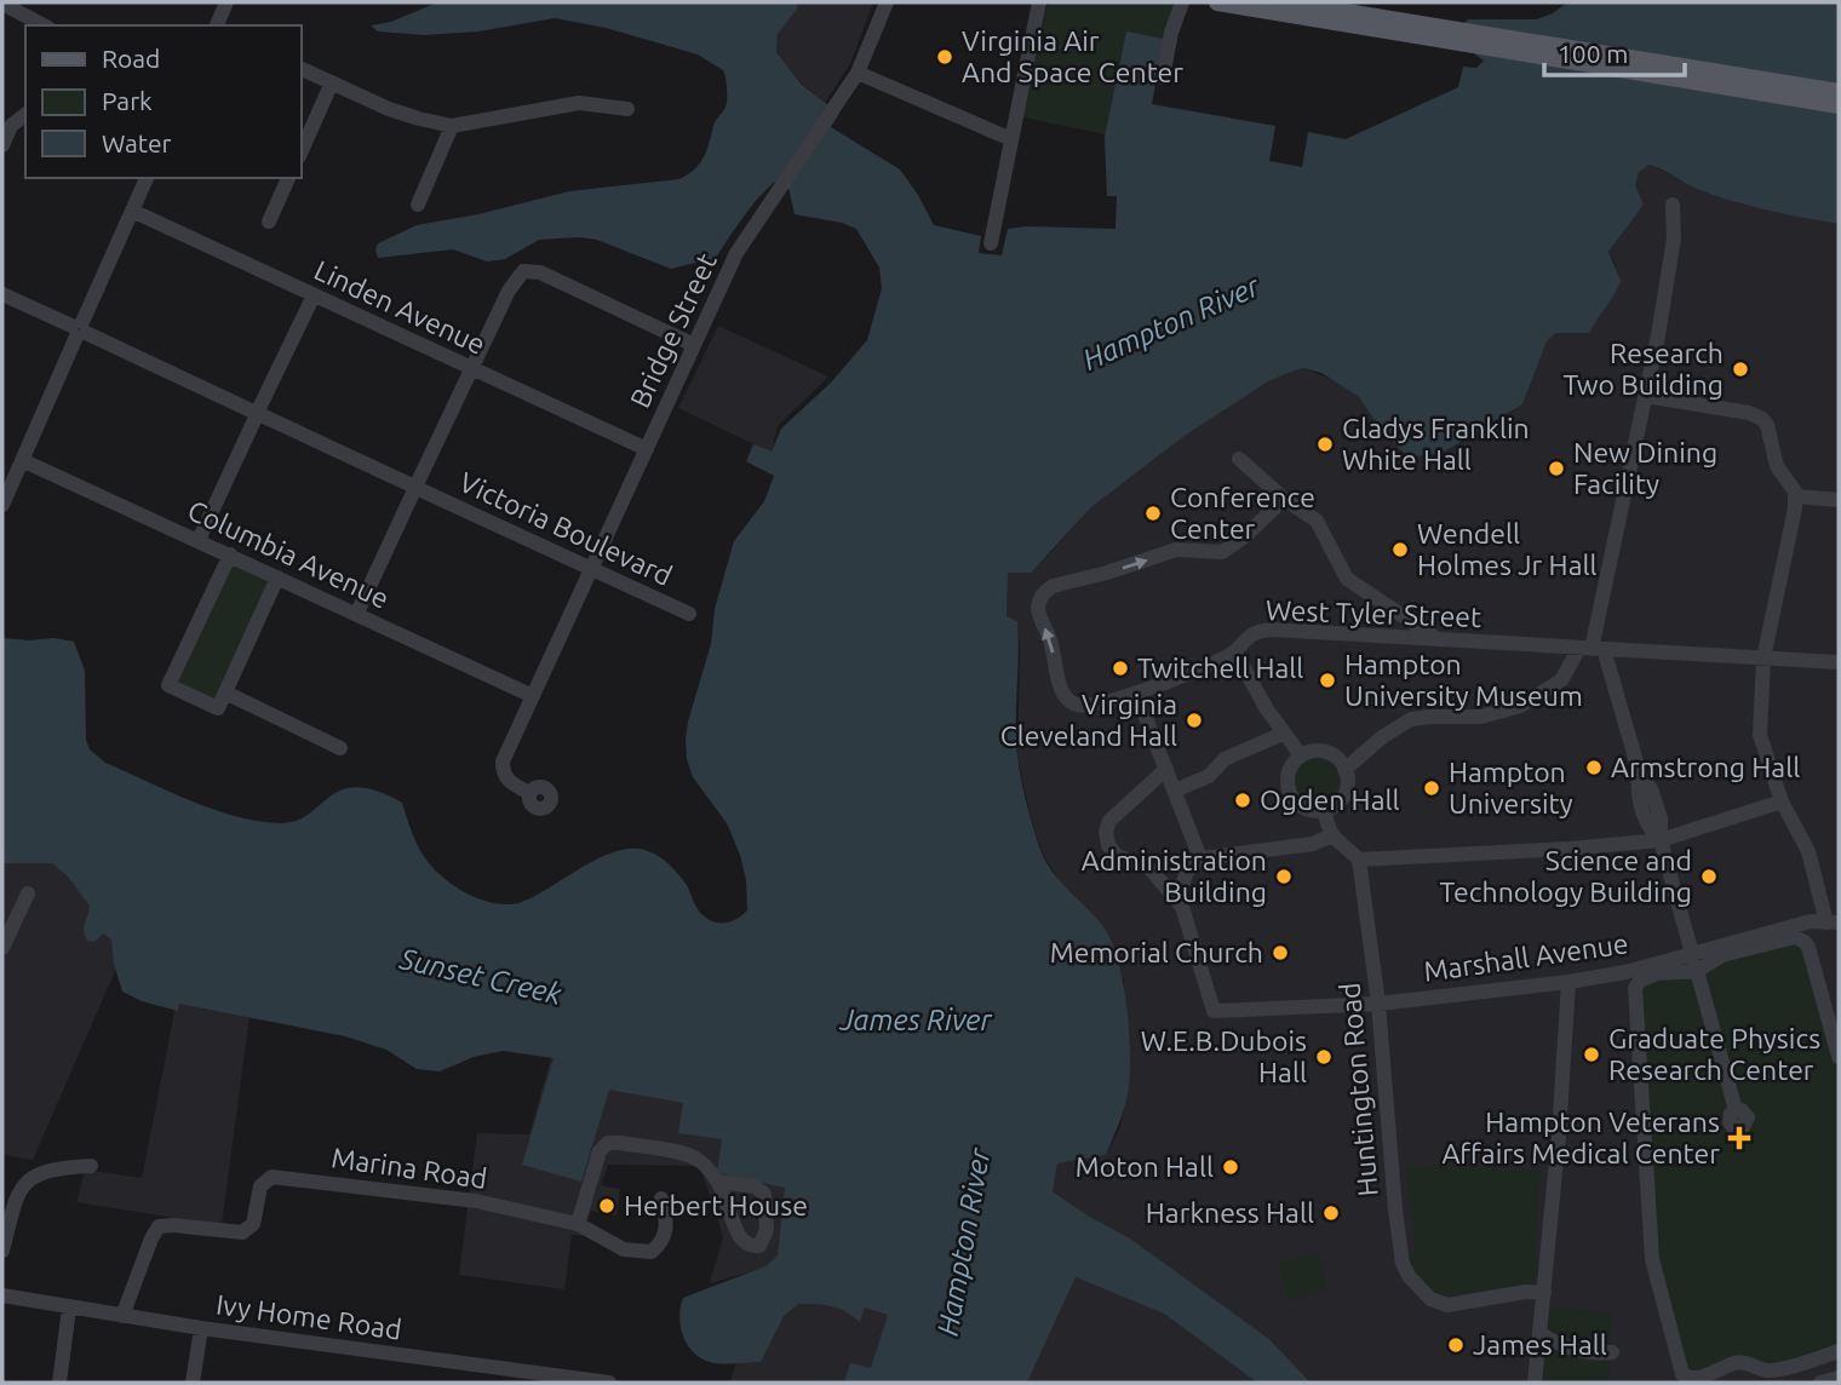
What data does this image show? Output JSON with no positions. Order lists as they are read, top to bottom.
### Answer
{
  "streets": {
    "street": [
      "Linden Avenue",
      "Bridge Street",
      "Victoria Boulevard",
      "Columbia Avenue",
      "West Tyler Street",
      "Marshall Avenue",
      "Huntington Road",
      "Marina Road",
      "Ivy Home Road"
    ]
  },
  "crossings": [
    ["Linden Avenue", "Bridge Street"],
    ["Bridge Street", "Victoria Boulevard"],
    ["Bridge Street", "Columbia Avenue"],
    ["Marshall Avenue", "Huntington Road"],
    ["Marina Road", "Ivy Home Road"]
  ],
  "water": ["Hampton River", "Sunset Creek", "James River"],
  "places": {
    "other": [
      "Virginia Air And Space Center",
      "Research Two Building",
      "Gladys Franklin White Hall",
      "New Dining Facility",
      "Conference Center",
      "Wendell Holmes Jr Hall",
      "Twitchell Hall",
      "Hampton University Museum",
      "Virginia Cleveland Hall",
      "Armstrong Hall",
      "Hampton University",
      "Ogden Hall",
      "Administration Building",
      "Science and Technology Building",
      "Memorial Church",
      "Graduate Physics Research Center",
      "W.E.B.Dubois Hall",
      "Moton Hall",
      "Herbert House",
      "Harkness Hall",
      "James Hall"
    ],
    "health": ["Hampton Veterans Affairs Medical Center"]
  },
  "legend": ["Road", "Park", "Water"],
  "scale_bar": "100 m"
}
